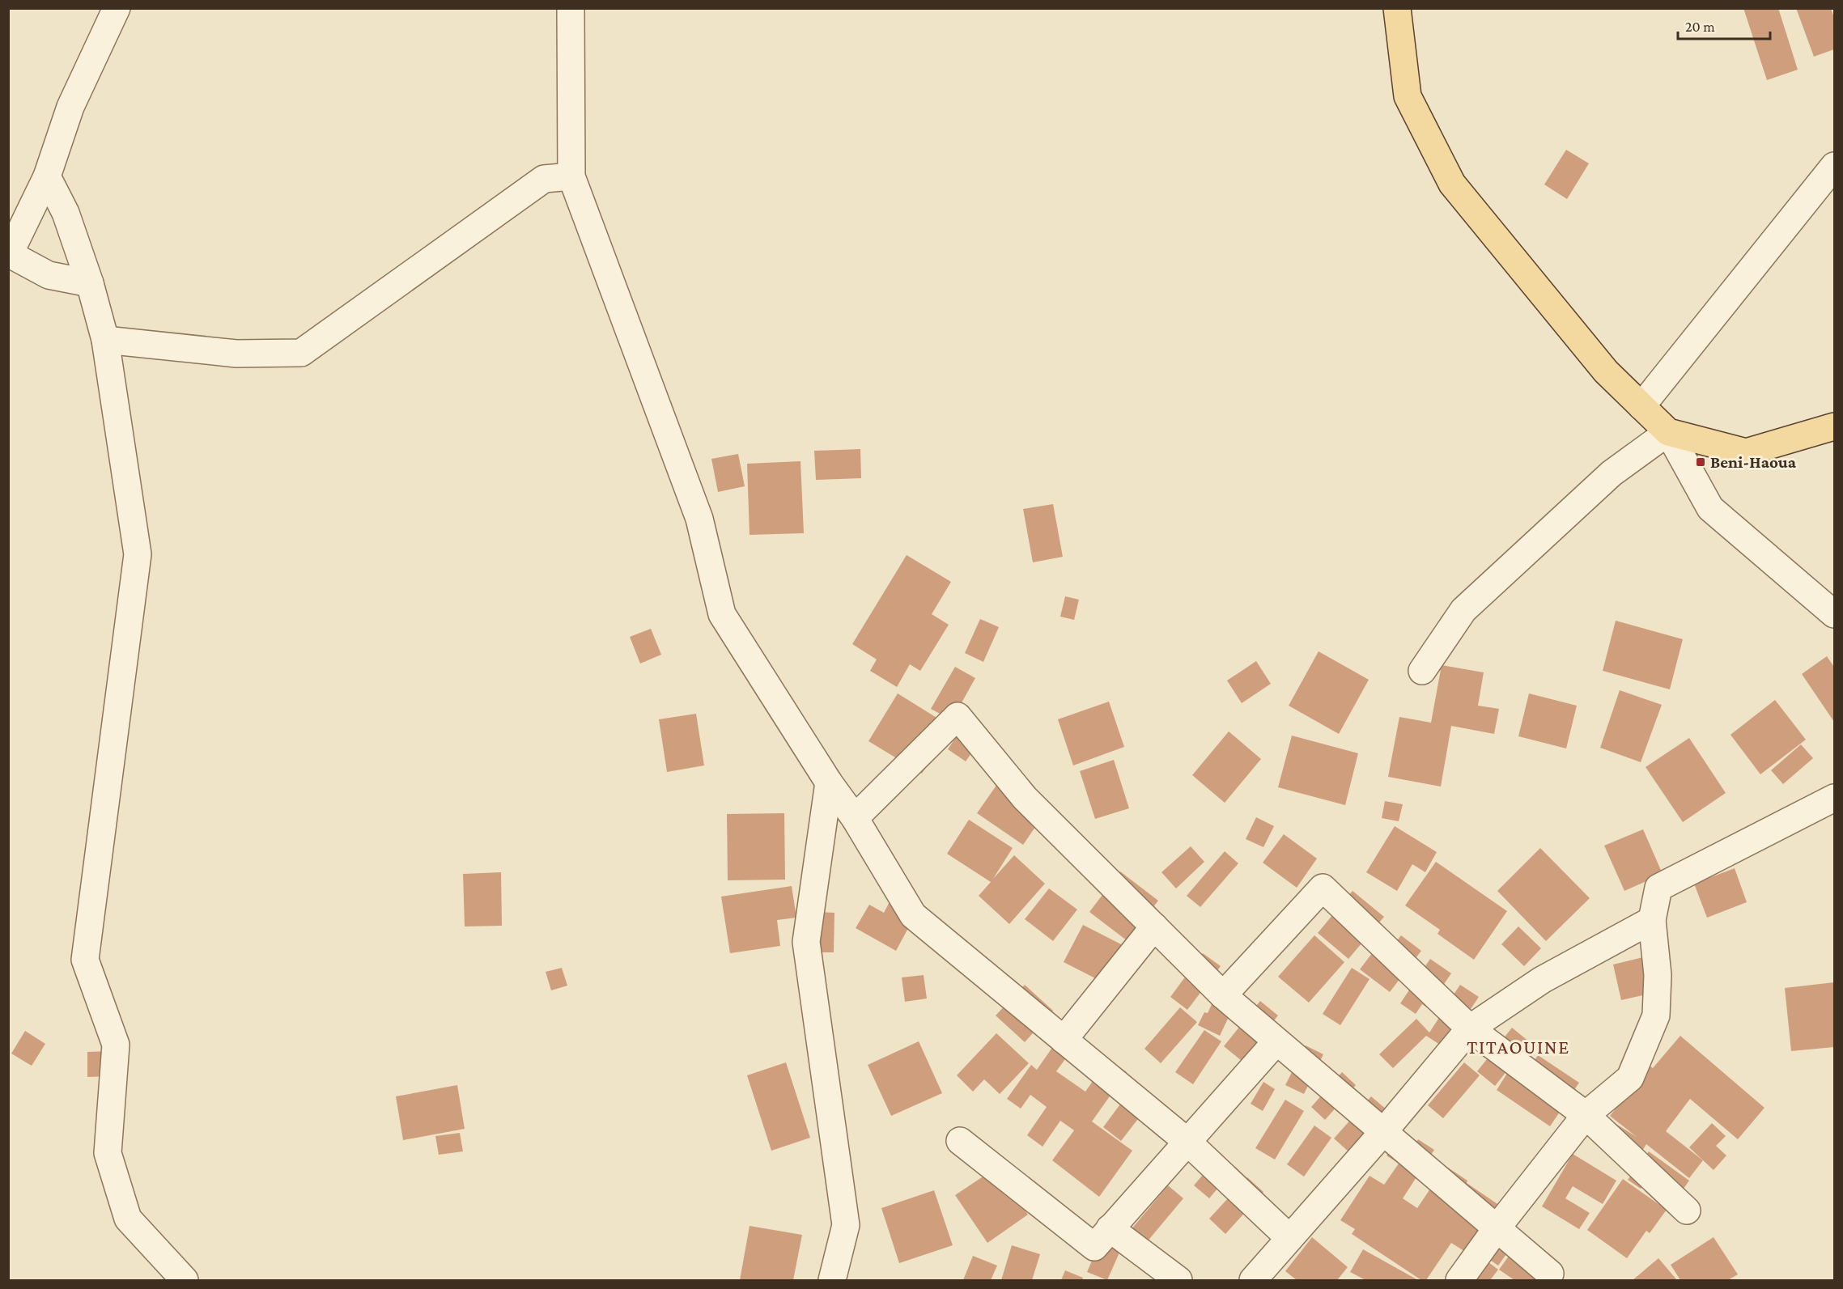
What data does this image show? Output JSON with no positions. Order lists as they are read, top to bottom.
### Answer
{
  "districts": ["TITAOUINE"],
  "places": {
    "transit": ["Beni-Haoua"]
  },
  "scale_bar": "20 m"
}
